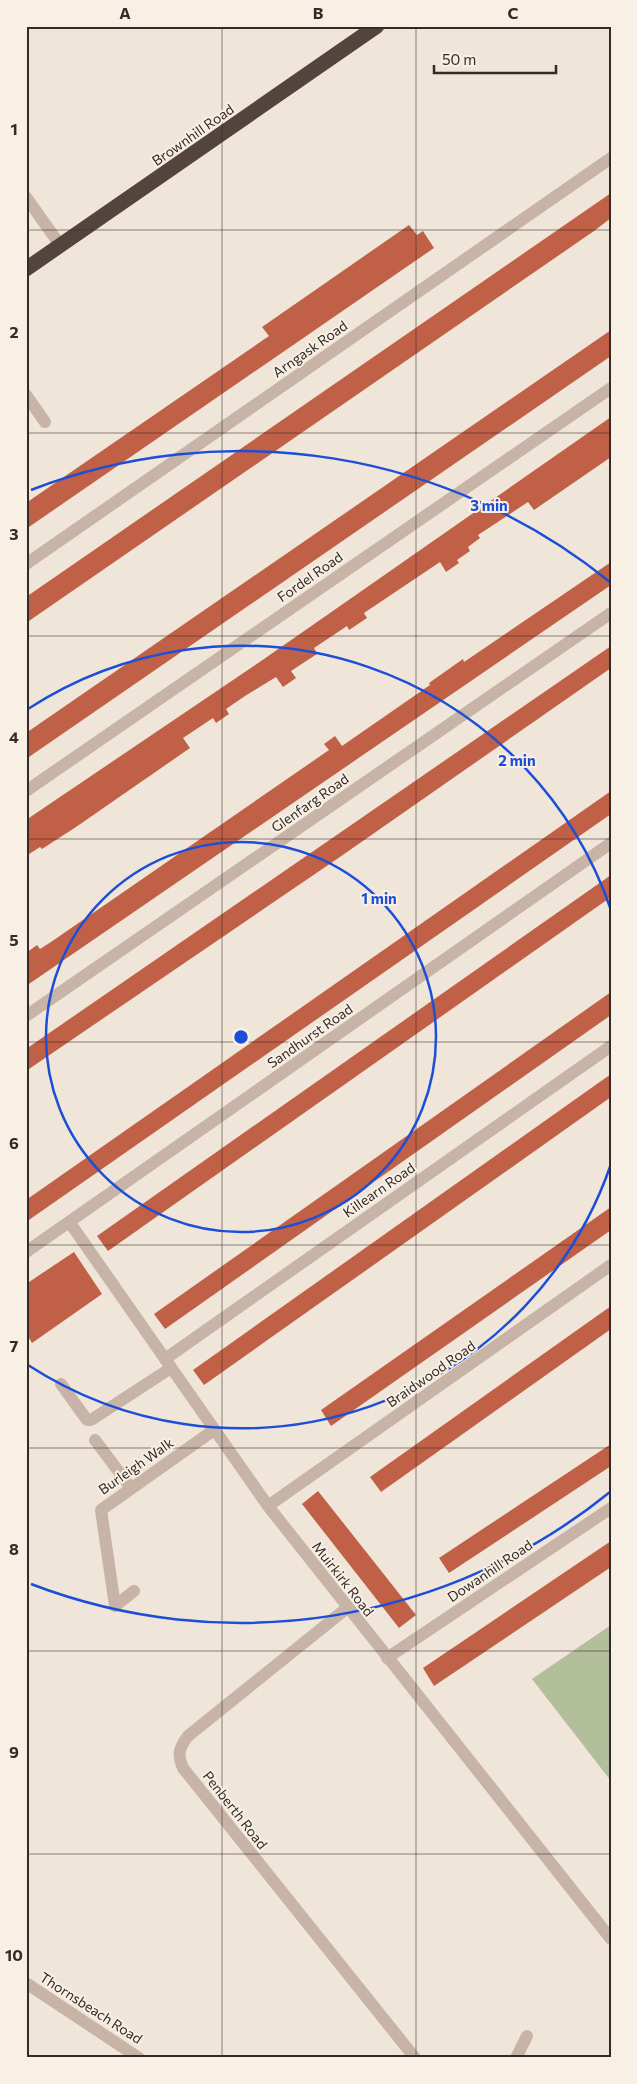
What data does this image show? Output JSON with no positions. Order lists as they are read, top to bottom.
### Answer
{
  "streets": {
    "highway": ["Brownhill Road"],
    "street": [
      "Arngask Road",
      "Fordel Road",
      "Glenfarg Road",
      "Sandhurst Road",
      "Killearn Road",
      "Braidwood Road",
      "Burleigh Walk",
      "Dowanhill Road",
      "Muirkirk Road",
      "Penberth Road",
      "Thornsbeach Road"
    ]
  },
  "crossings": [
    ["Sandhurst Road", "Muirkirk Road"],
    ["Killearn Road", "Muirkirk Road"],
    ["Braidwood Road", "Muirkirk Road"],
    ["Burleigh Walk", "Muirkirk Road"],
    ["Dowanhill Road", "Muirkirk Road"],
    ["Muirkirk Road", "Penberth Road"]
  ],
  "scale_bar": "50 m",
  "grid": {
    "columns": ["A", "B", "C"],
    "rows": [
      "1",
      "2",
      "3",
      "4",
      "5",
      "6",
      "7",
      "8",
      "9",
      "10"
    ]
  },
  "rings": ["3 min", "2 min", "1 min"]
}
